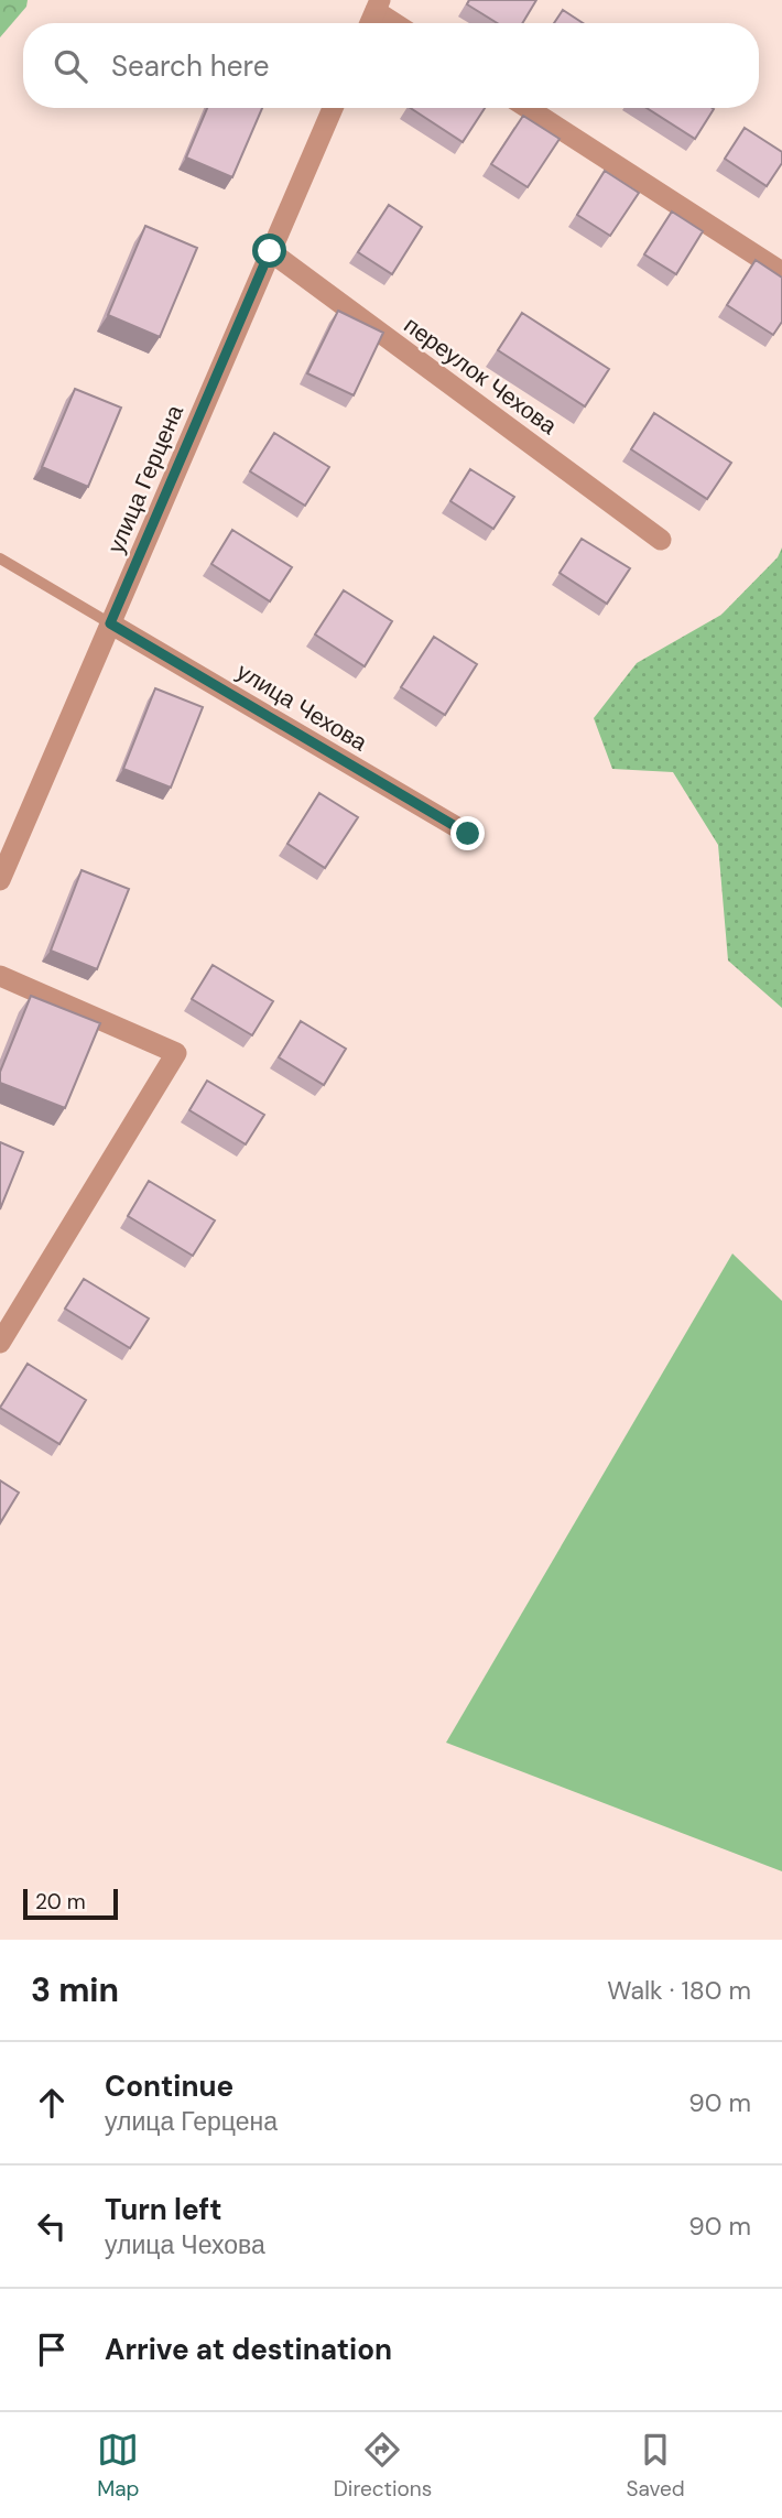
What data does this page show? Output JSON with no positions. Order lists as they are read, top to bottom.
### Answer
{
  "streets": {
    "street": ["переулок Чехова", "улица Герцена", "улица Чехова"]
  },
  "crossings": [
    ["переулок Чехова", "улица Герцена"],
    ["улица Герцена", "улица Чехова"]
  ],
  "scale_bar": "20 m",
  "page": {
    "search": "Search here",
    "scale": "20 m",
    "heading": ["3 min", "Walk · 180 m"],
    "list": [
      ["Continue", "улица Герцена", "90 m"],
      ["Turn left", "улица Чехова", "90 m"],
      "Arrive at destination"
    ],
    "nav": ["Map", "Directions", "Saved"]
  }
}
